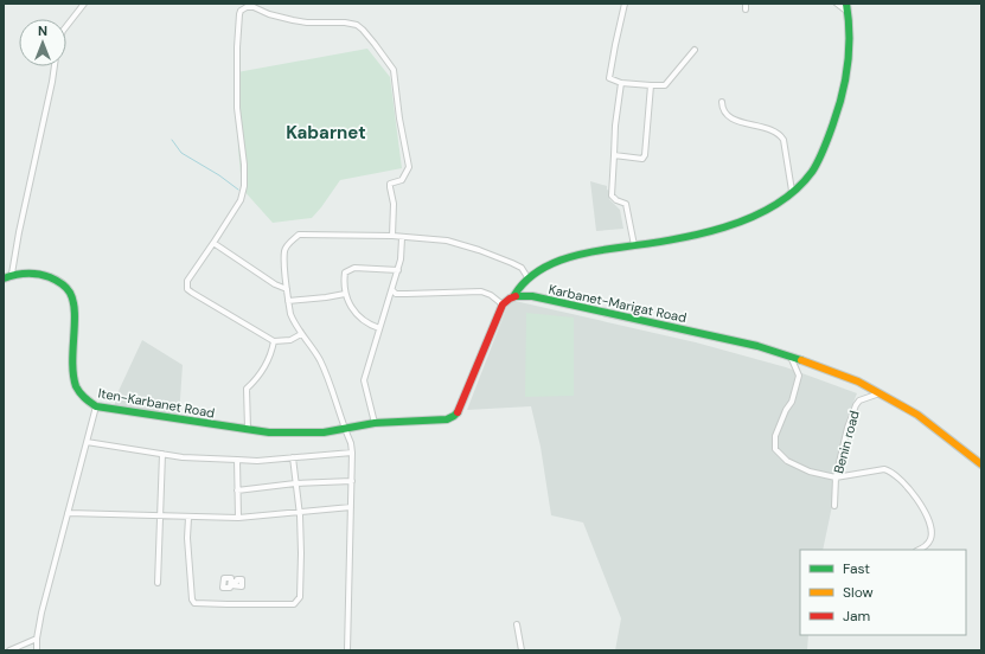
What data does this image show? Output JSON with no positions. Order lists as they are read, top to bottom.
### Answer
{
  "streets": {
    "main road": ["Karbanet-Marigat Road", "Iten-Karbanet Road"],
    "street": ["Benin road"]
  },
  "crossings": [
    ["Karbanet-Marigat Road", "Benin road"]
  ],
  "districts": ["Kabarnet"],
  "legend": ["Fast", "Slow", "Jam"],
  "north": "top"
}
